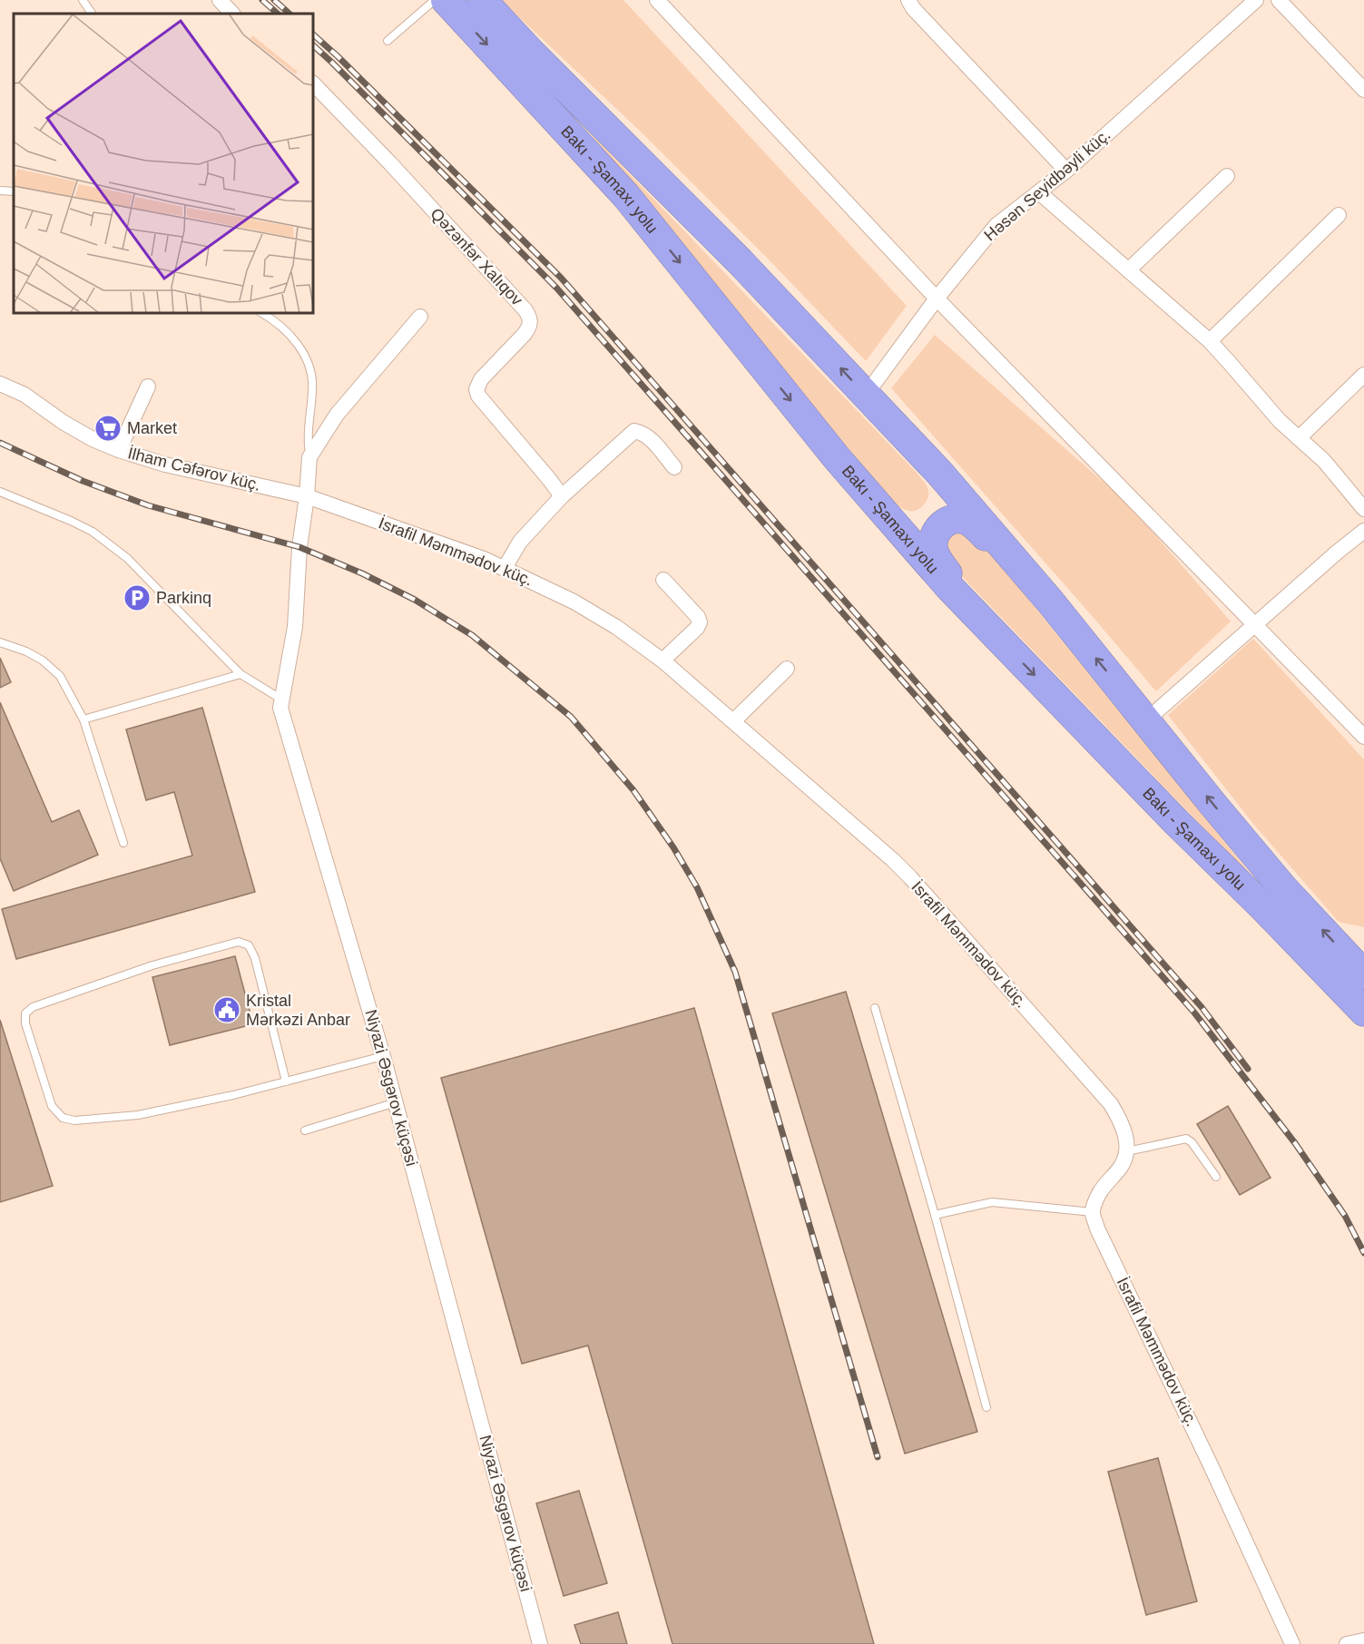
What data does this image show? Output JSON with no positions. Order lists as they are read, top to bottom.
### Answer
{
  "streets": {
    "highway": ["Bakı - Şamaxı yolu"],
    "street": [
      "Həsən Seyidbəyli küç.",
      "Qəzənfər Xalıqov",
      "İlham Cəfərov küç.",
      "İsrafil Məmmədov küç.",
      "Niyazi Əsgərov küçəsi"
    ]
  },
  "crossings": [
    ["Bakı - Şamaxı yolu", "Həsən Seyidbəyli küç."],
    ["İlham Cəfərov küç.", "İsrafil Məmmədov küç."],
    ["İlham Cəfərov küç.", "Niyazi Əsgərov küçəsi"],
    ["İsrafil Məmmədov küç.", "Niyazi Əsgərov küçəsi"]
  ],
  "places": {
    "supermarket": ["Market"],
    "parking": ["Parkinq"],
    "public building": ["Kristal Mərkəzi Anbar"]
  }
}
